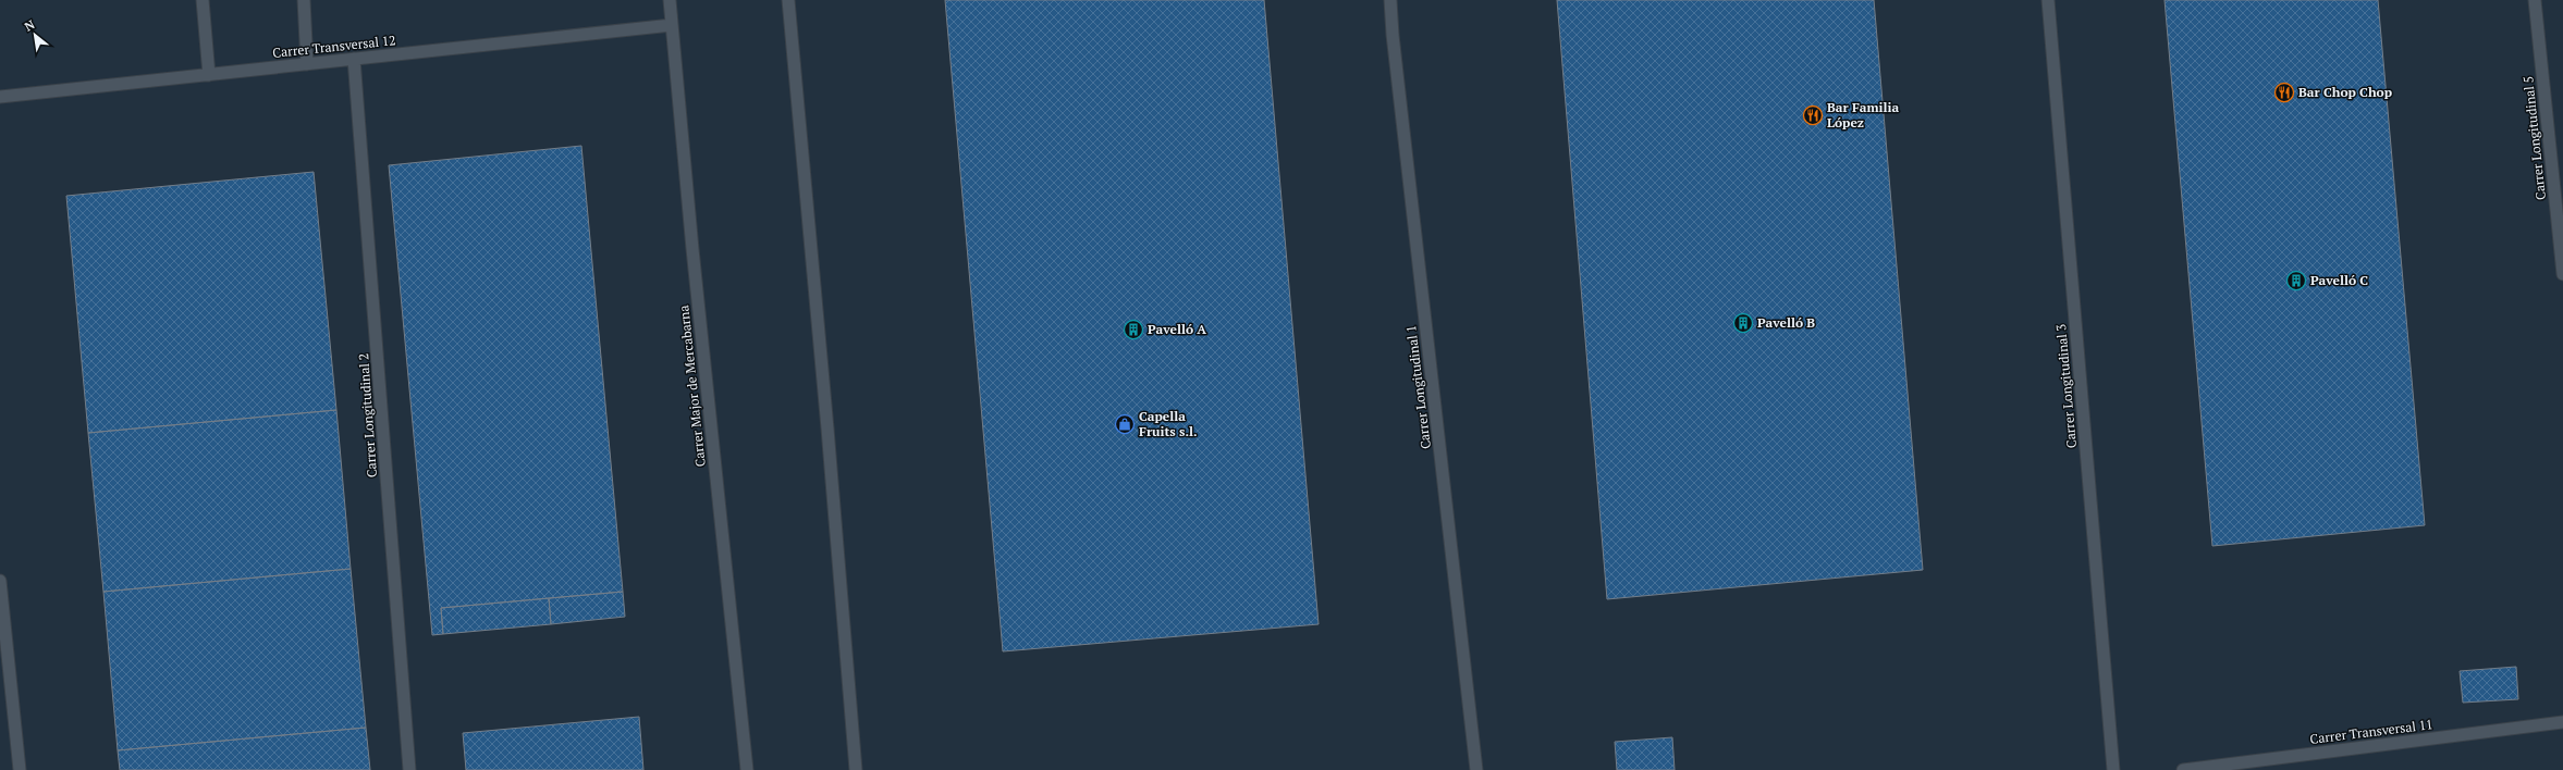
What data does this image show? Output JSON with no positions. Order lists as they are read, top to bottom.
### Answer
{
  "streets": {
    "lane": [
      "Carrer Transversal 12",
      "Carrer Longitudinal 5",
      "Carrer Major de Mercabarna",
      "Carrer Longitudinal 3",
      "Carrer Longitudinal 1",
      "Carrer Longitudinal 2",
      "Carrer Transversal 11"
    ]
  },
  "crossings": [
    ["Carrer Transversal 12", "Carrer Major de Mercabarna"],
    ["Carrer Transversal 12", "Carrer Longitudinal 2"]
  ],
  "places": {
    "restaurant": ["Bar Chop Chop", "Bar Familia López"],
    "building": ["Pavelló C", "Pavelló B", "Pavelló A"],
    "shop": ["Capella Fruits s.l."]
  },
  "north": "top left"
}
